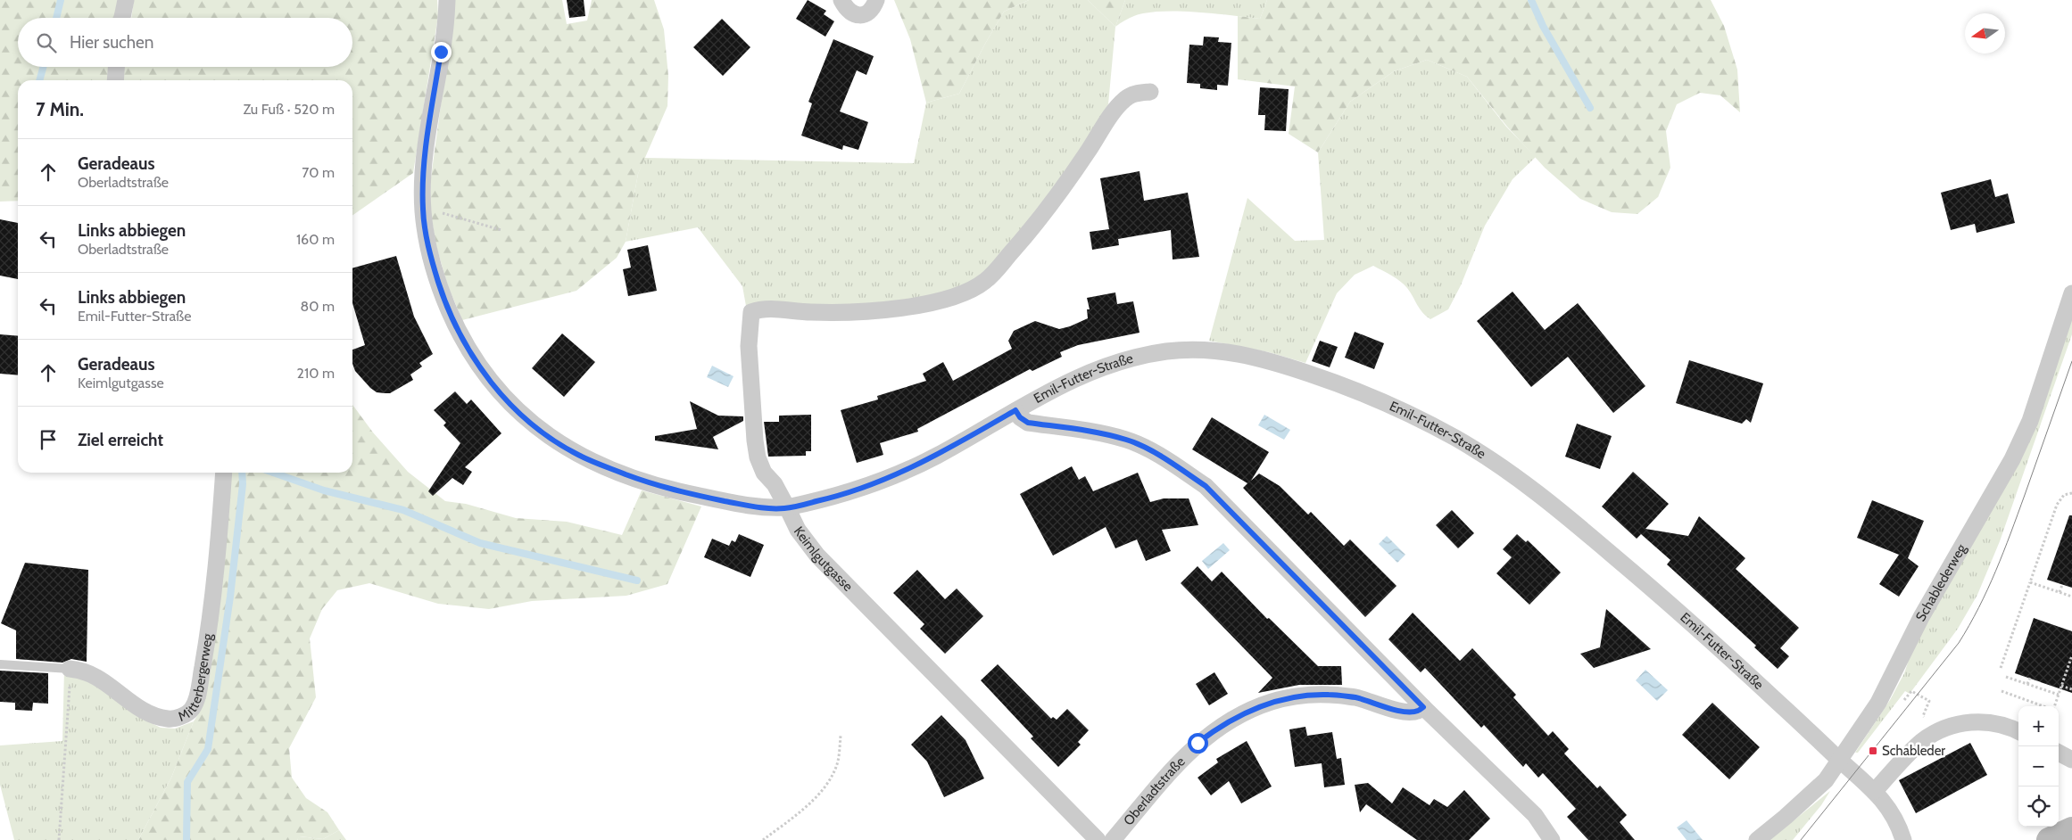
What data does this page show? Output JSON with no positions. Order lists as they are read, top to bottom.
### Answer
{
  "streets": {
    "street": [
      "Emil-Futter-Straße",
      "Keimlgutgasse",
      "Schablederweg",
      "Mitterbergerweg",
      "Oberladtstraße"
    ]
  },
  "crossings": [
    ["Emil-Futter-Straße", "Keimlgutgasse"],
    ["Emil-Futter-Straße", "Schablederweg"]
  ],
  "places": {
    "transit": ["Schableder"]
  },
  "north": "left",
  "page": {
    "search": "Hier suchen",
    "heading": ["7 Min.", "Zu Fuß · 520 m"],
    "list": [
      ["Geradeaus", "Oberladtstraße", "70 m"],
      ["Links abbiegen", "Oberladtstraße", "160 m"],
      ["Links abbiegen", "Emil-Futter-Straße", "80 m"],
      ["Geradeaus", "Keimlgutgasse", "210 m"],
      "Ziel erreicht"
    ],
    "map_buttons": ["+", "−"]
  }
}
